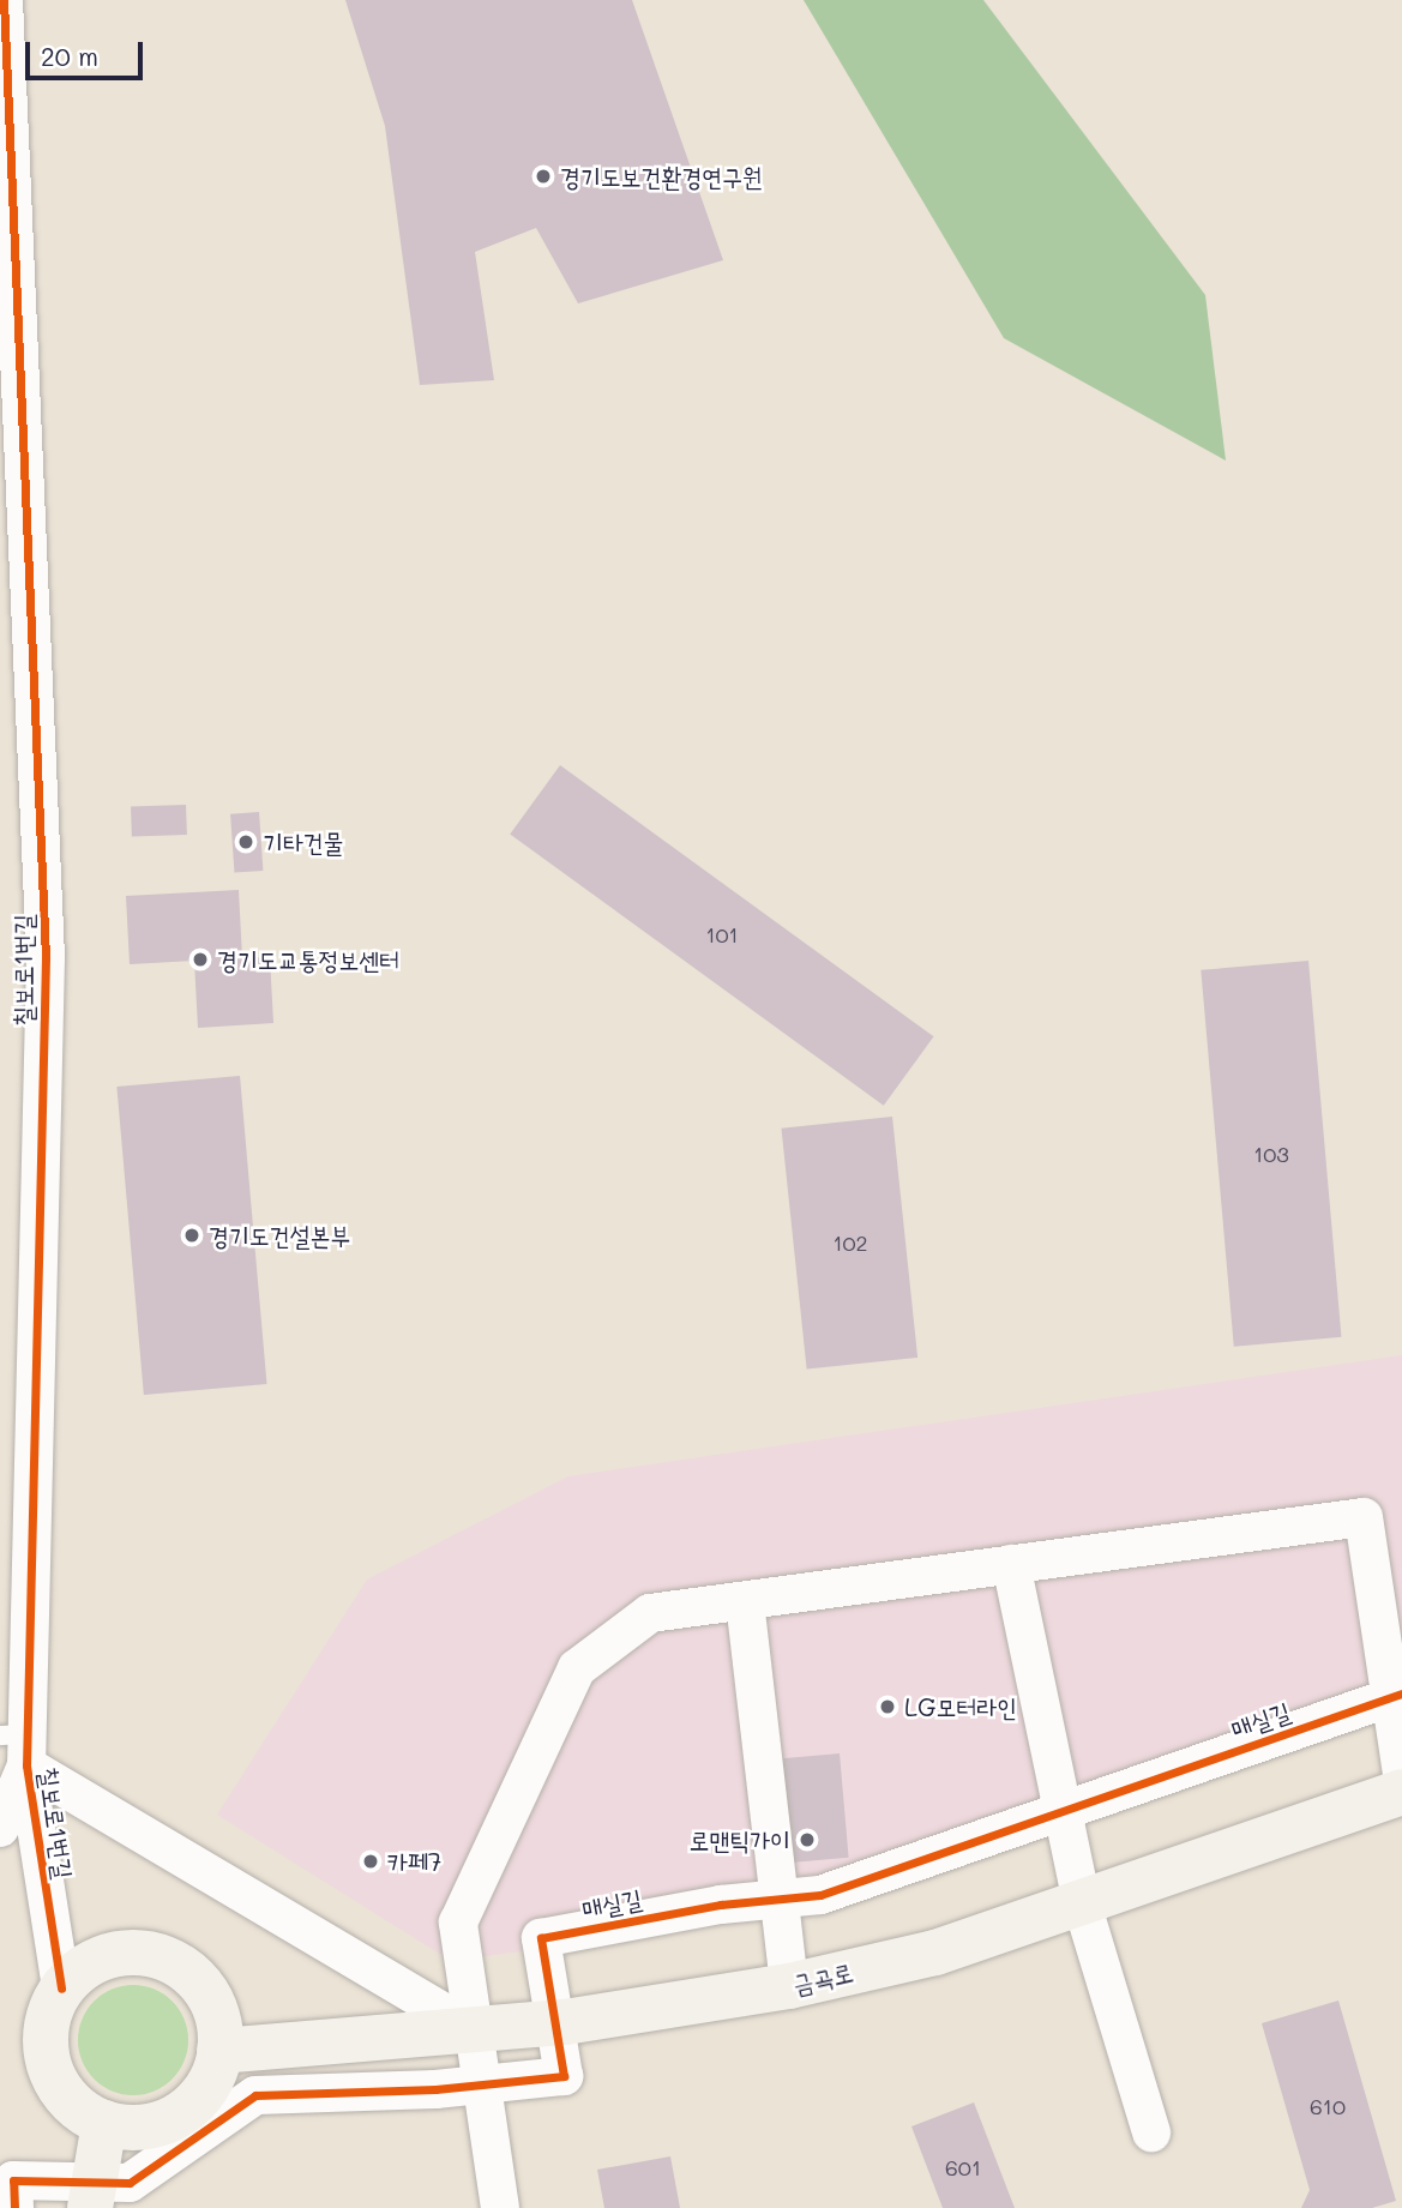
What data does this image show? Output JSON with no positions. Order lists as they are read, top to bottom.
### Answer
{
  "streets": {
    "main road": ["금곡로"],
    "street": ["칠보로1번길", "매실길"]
  },
  "crossings": [
    ["칠보로1번길", "금곡로"],
    ["매실길", "금곡로"]
  ],
  "places": [
    "경기도보건환경연구원",
    "기타건물",
    "경기도교통정보센터",
    "경기도건설본부",
    "LG모터라인",
    "로맨틱가이",
    "카페7"
  ],
  "house_numbers": [
    "101",
    "103",
    "102",
    "610",
    "601"
  ],
  "scale_bar": "20 m"
}
